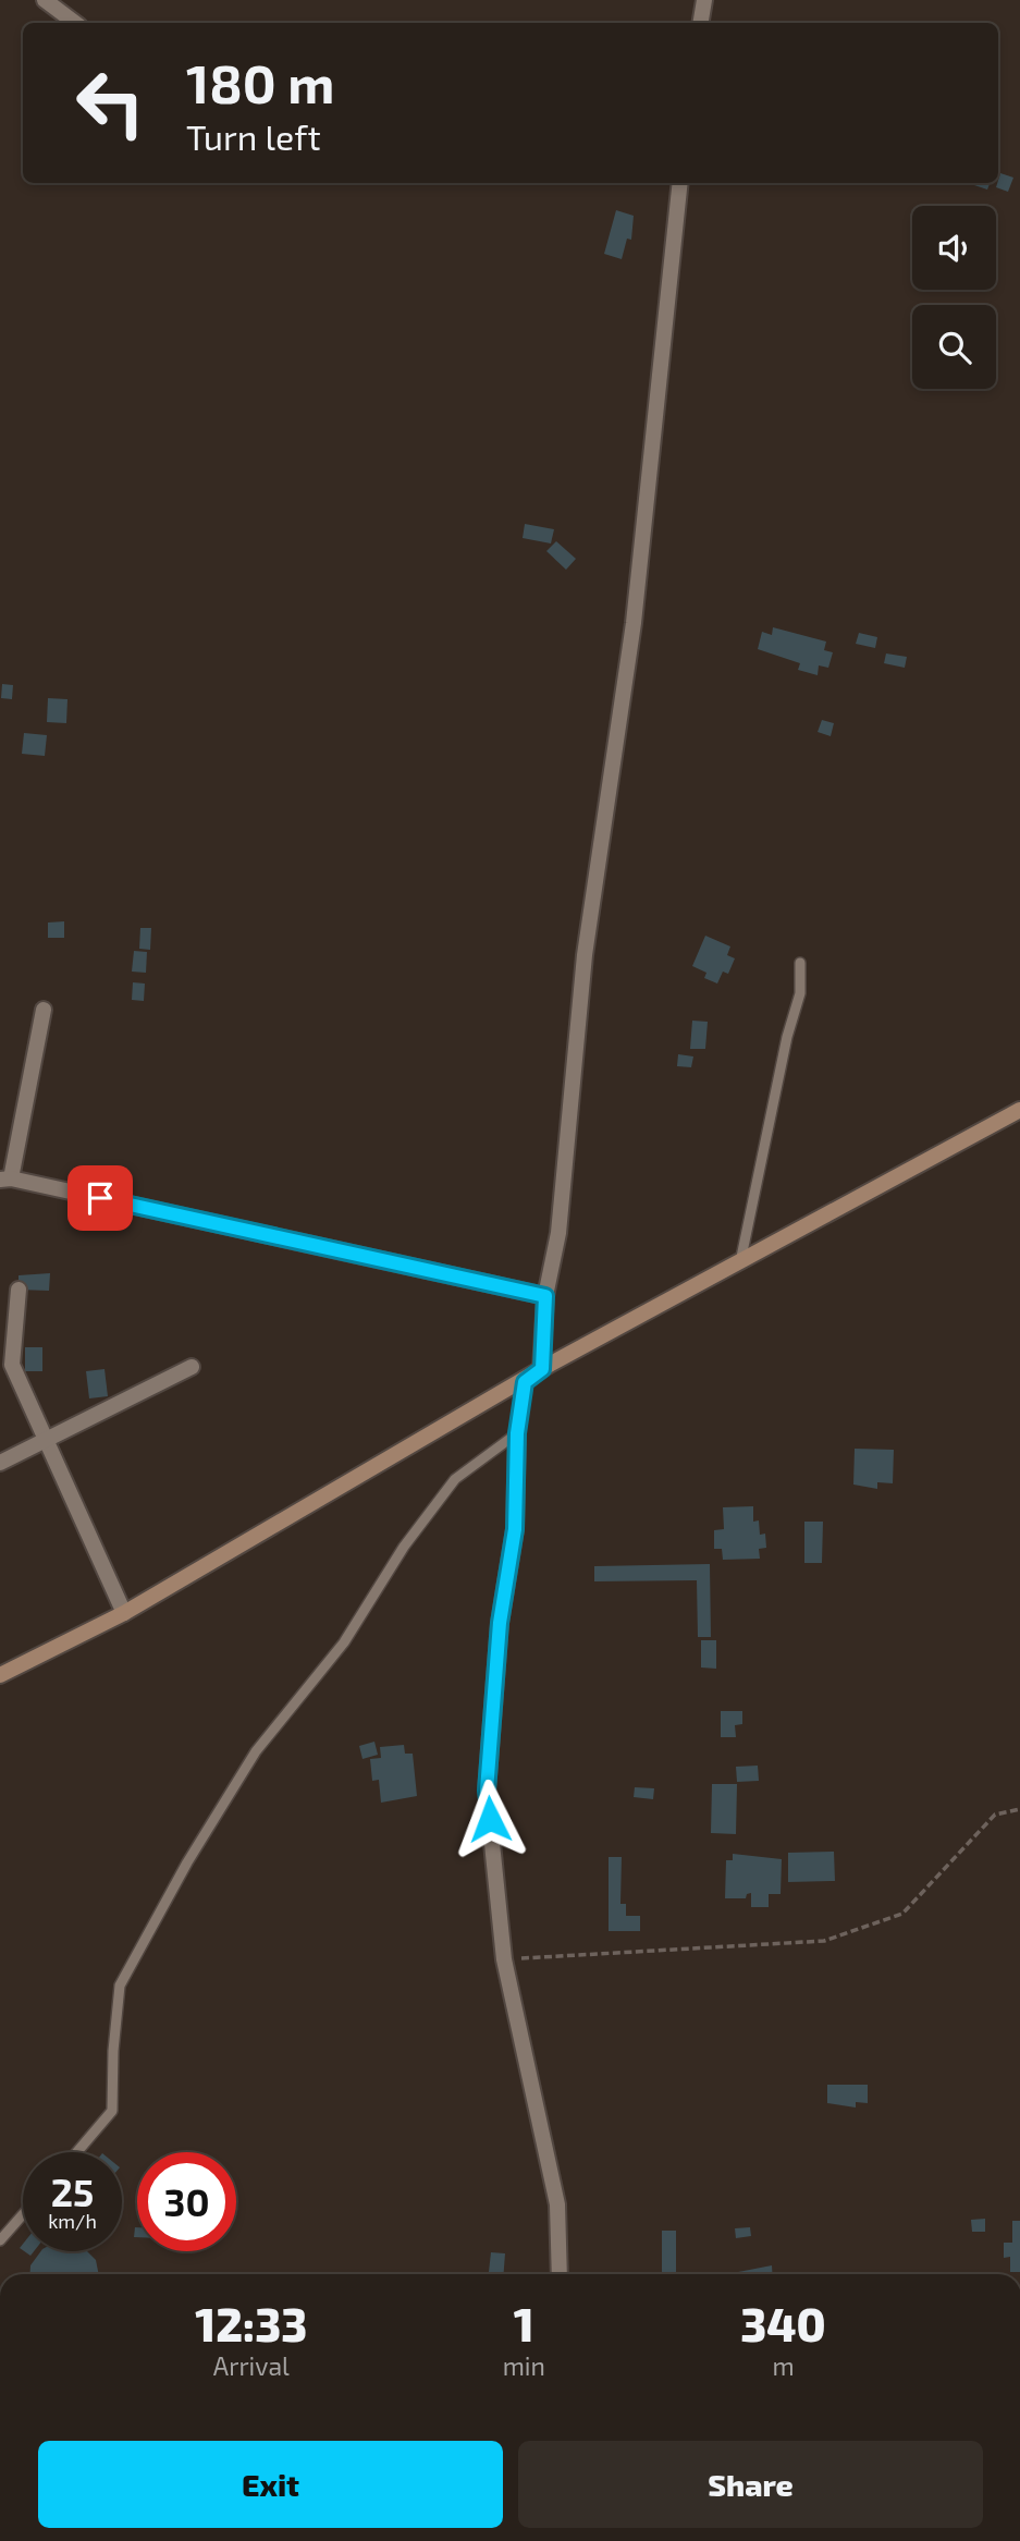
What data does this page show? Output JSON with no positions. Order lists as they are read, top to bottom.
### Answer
{
  "page": {
    "turn": ["180 m", "Turn left"],
    "speed": "25 km/h",
    "limit": "30",
    "eta": [
      "12:33",
      "Arrival",
      "1",
      "min",
      "340",
      "m"
    ],
    "buttons": ["Exit", "Share"]
  }
}
